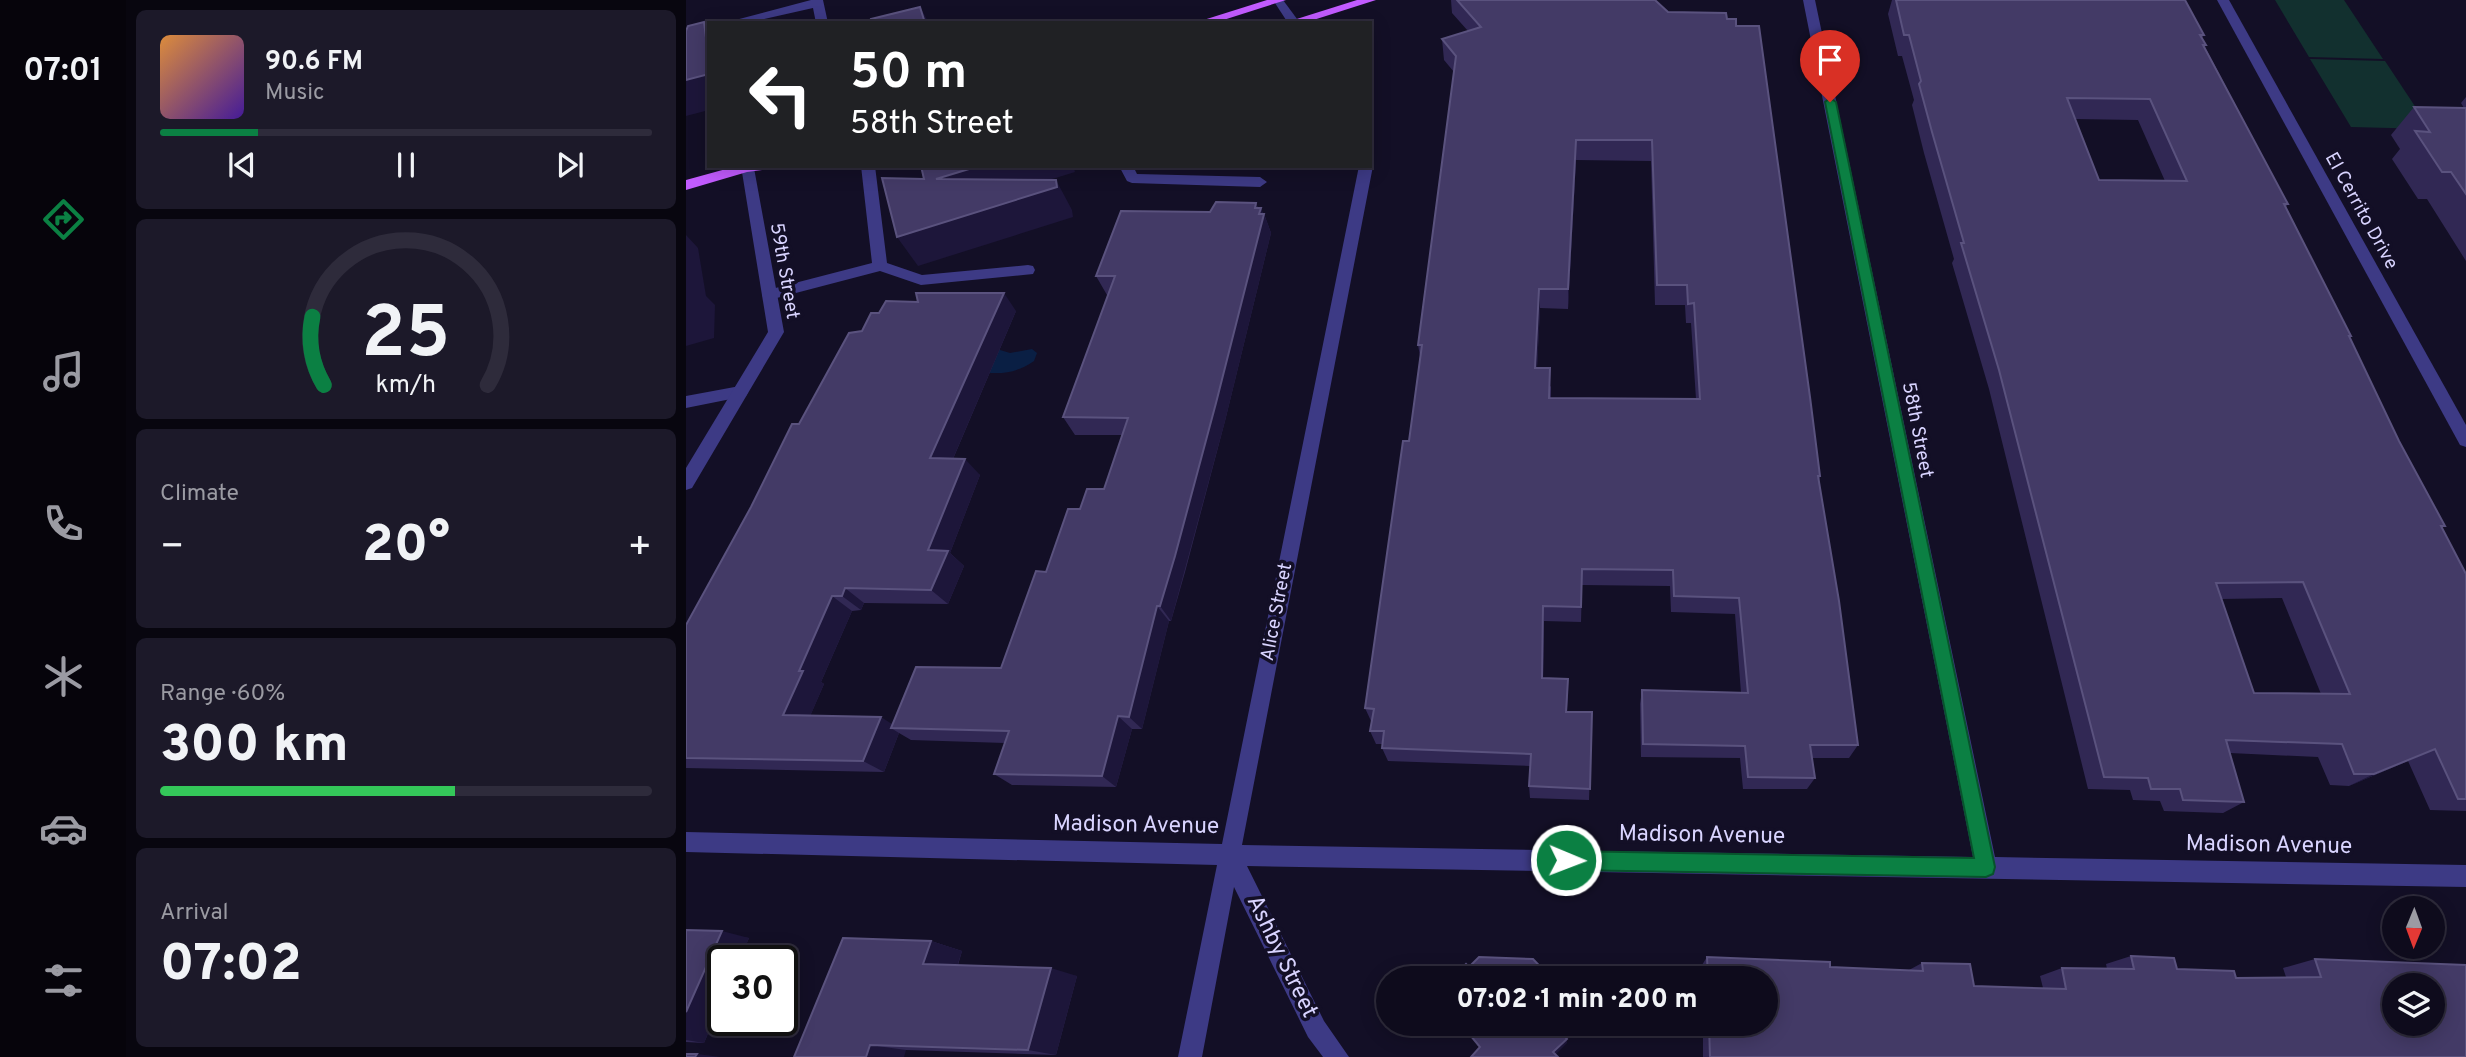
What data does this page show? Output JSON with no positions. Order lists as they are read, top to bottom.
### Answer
{
  "streets": {
    "street": [
      "El Cerrito Drive",
      "59th Street",
      "58th Street",
      "Alice Street",
      "Madison Avenue",
      "Ashby Street"
    ]
  },
  "crossings": [
    ["58th Street", "Madison Avenue"],
    ["Alice Street", "Madison Avenue"],
    ["Alice Street", "Ashby Street"],
    ["Madison Avenue", "Ashby Street"]
  ],
  "north": "bottom",
  "page": {
    "tabs": "07:01",
    "turn": ["50 m", "58th Street"],
    "song": ["90.6 FM", "Music"],
    "tile": [
      "Climate",
      ["Range · 60%", "300 km"],
      ["Arrival", "07:02"]
    ],
    "heat": ["−", "20°", "+"],
    "limit": "30",
    "trip": "07:02 · 1 min · 200 m",
    "gauge": ["25", "km/h"]
  }
}
